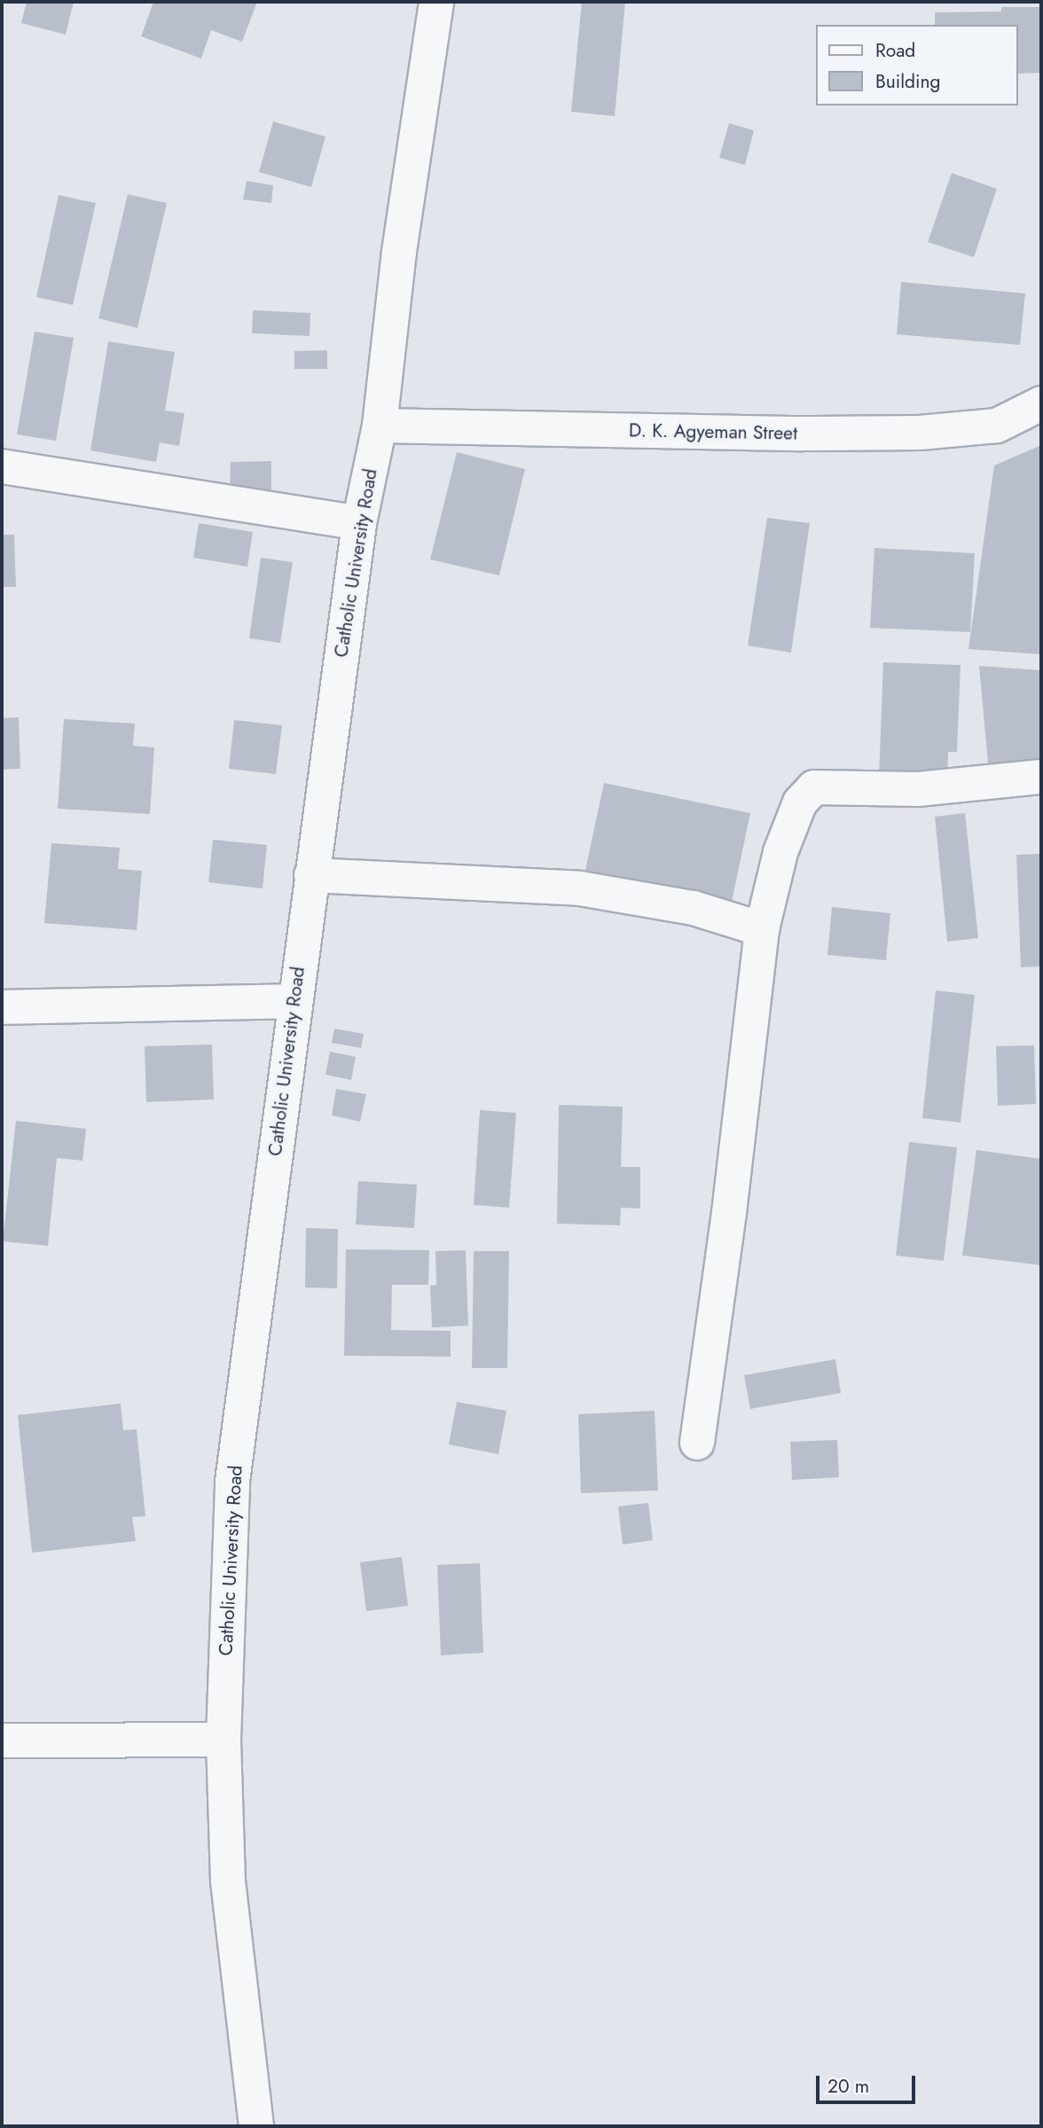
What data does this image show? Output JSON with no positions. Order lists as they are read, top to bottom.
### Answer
{
  "streets": {
    "street": ["D. K. Agyeman Street", "Catholic University Road"]
  },
  "crossings": [
    ["D. K. Agyeman Street", "Catholic University Road"]
  ],
  "legend": ["Road", "Building"],
  "scale_bar": "20 m"
}
